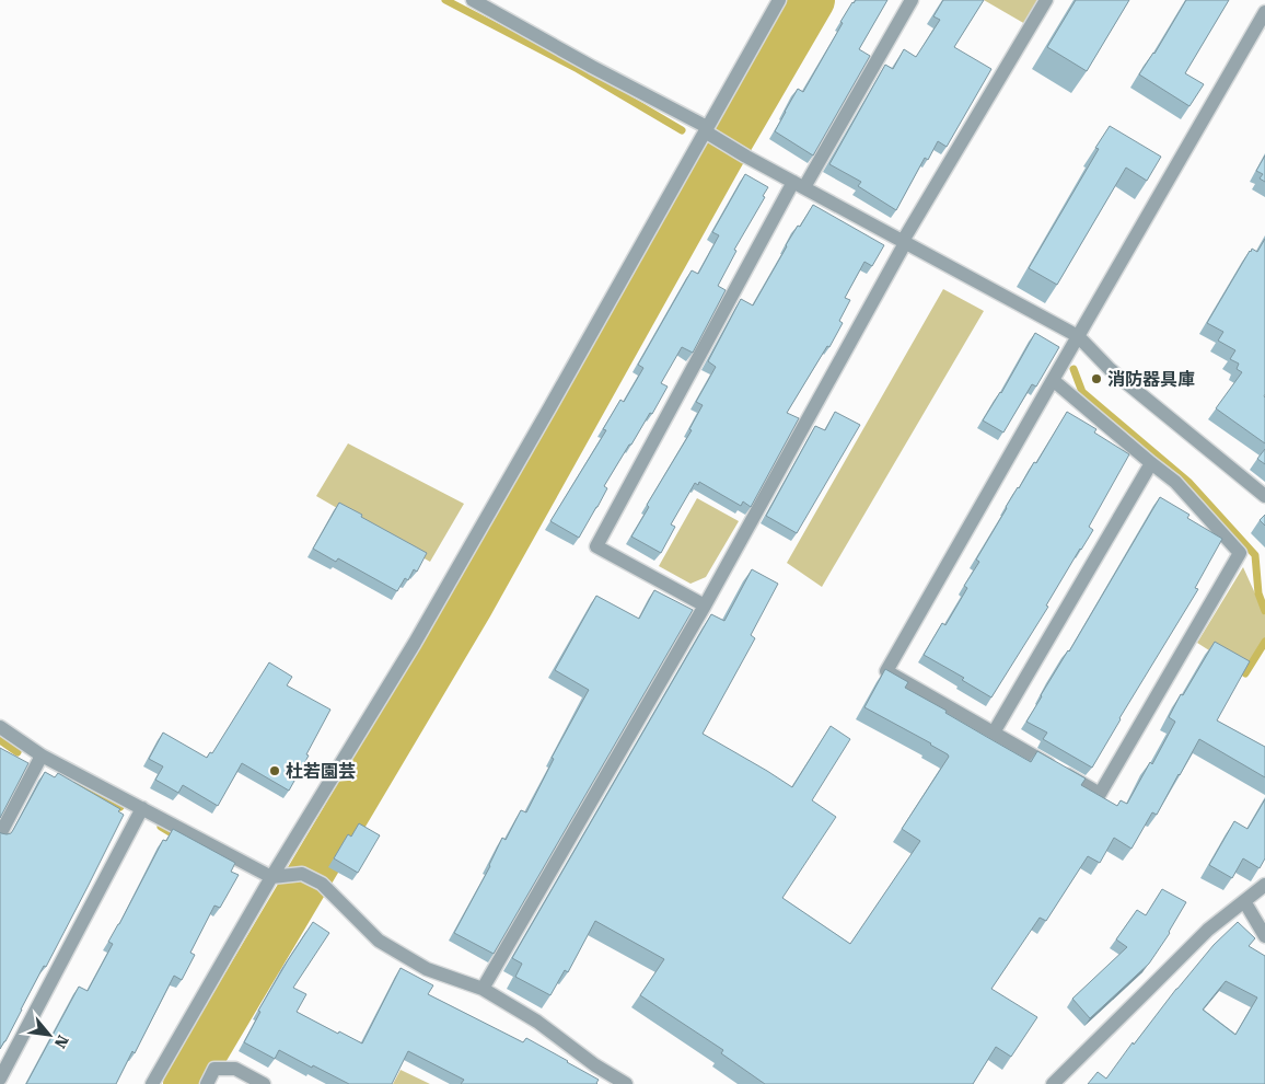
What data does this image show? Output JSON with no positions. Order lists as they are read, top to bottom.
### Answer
{
  "places": ["消防器具庫", "杜若園芸"],
  "north": "bottom right"
}
